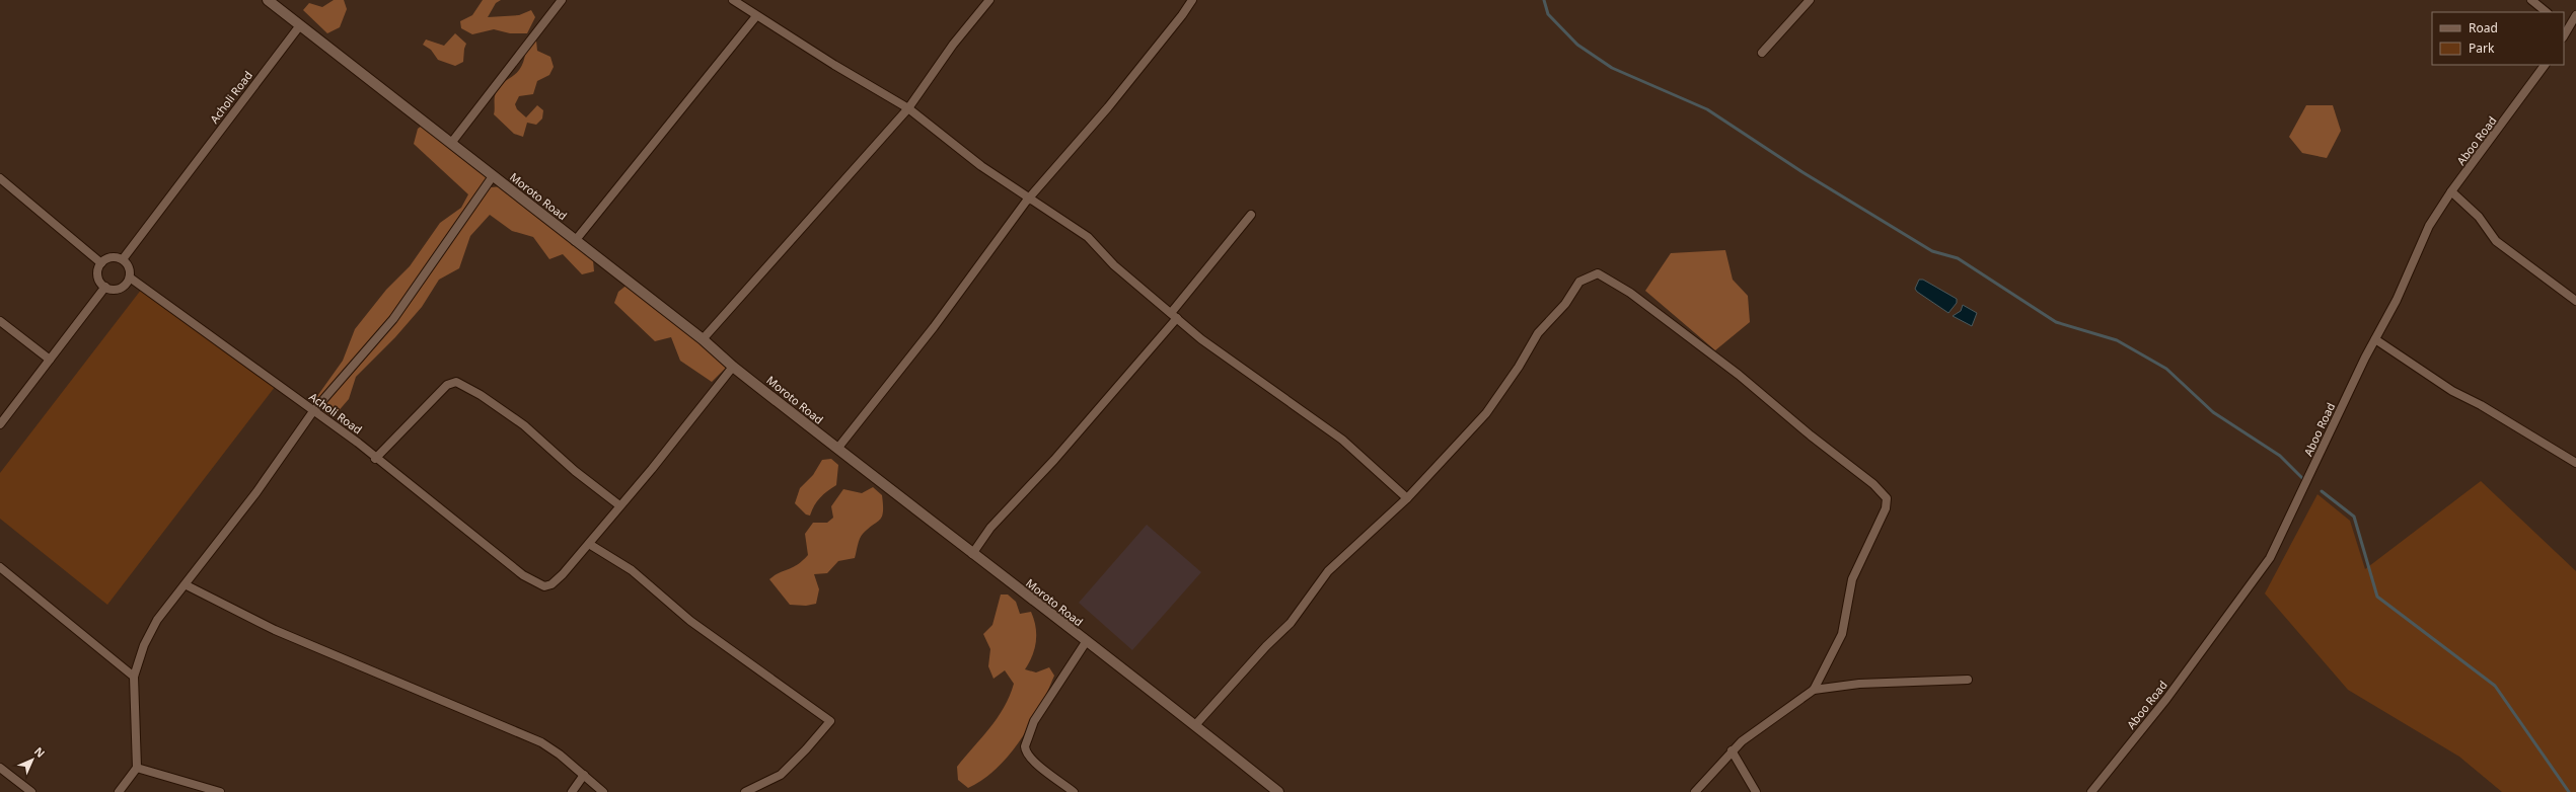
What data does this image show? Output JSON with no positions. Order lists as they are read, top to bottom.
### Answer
{
  "streets": {
    "main road": ["Moroto Road"],
    "street": ["Acholi Road", "Aboo Road"]
  },
  "crossings": [
    ["Acholi Road", "Moroto Road"]
  ],
  "legend": ["Road", "Park"],
  "north": "top right"
}
